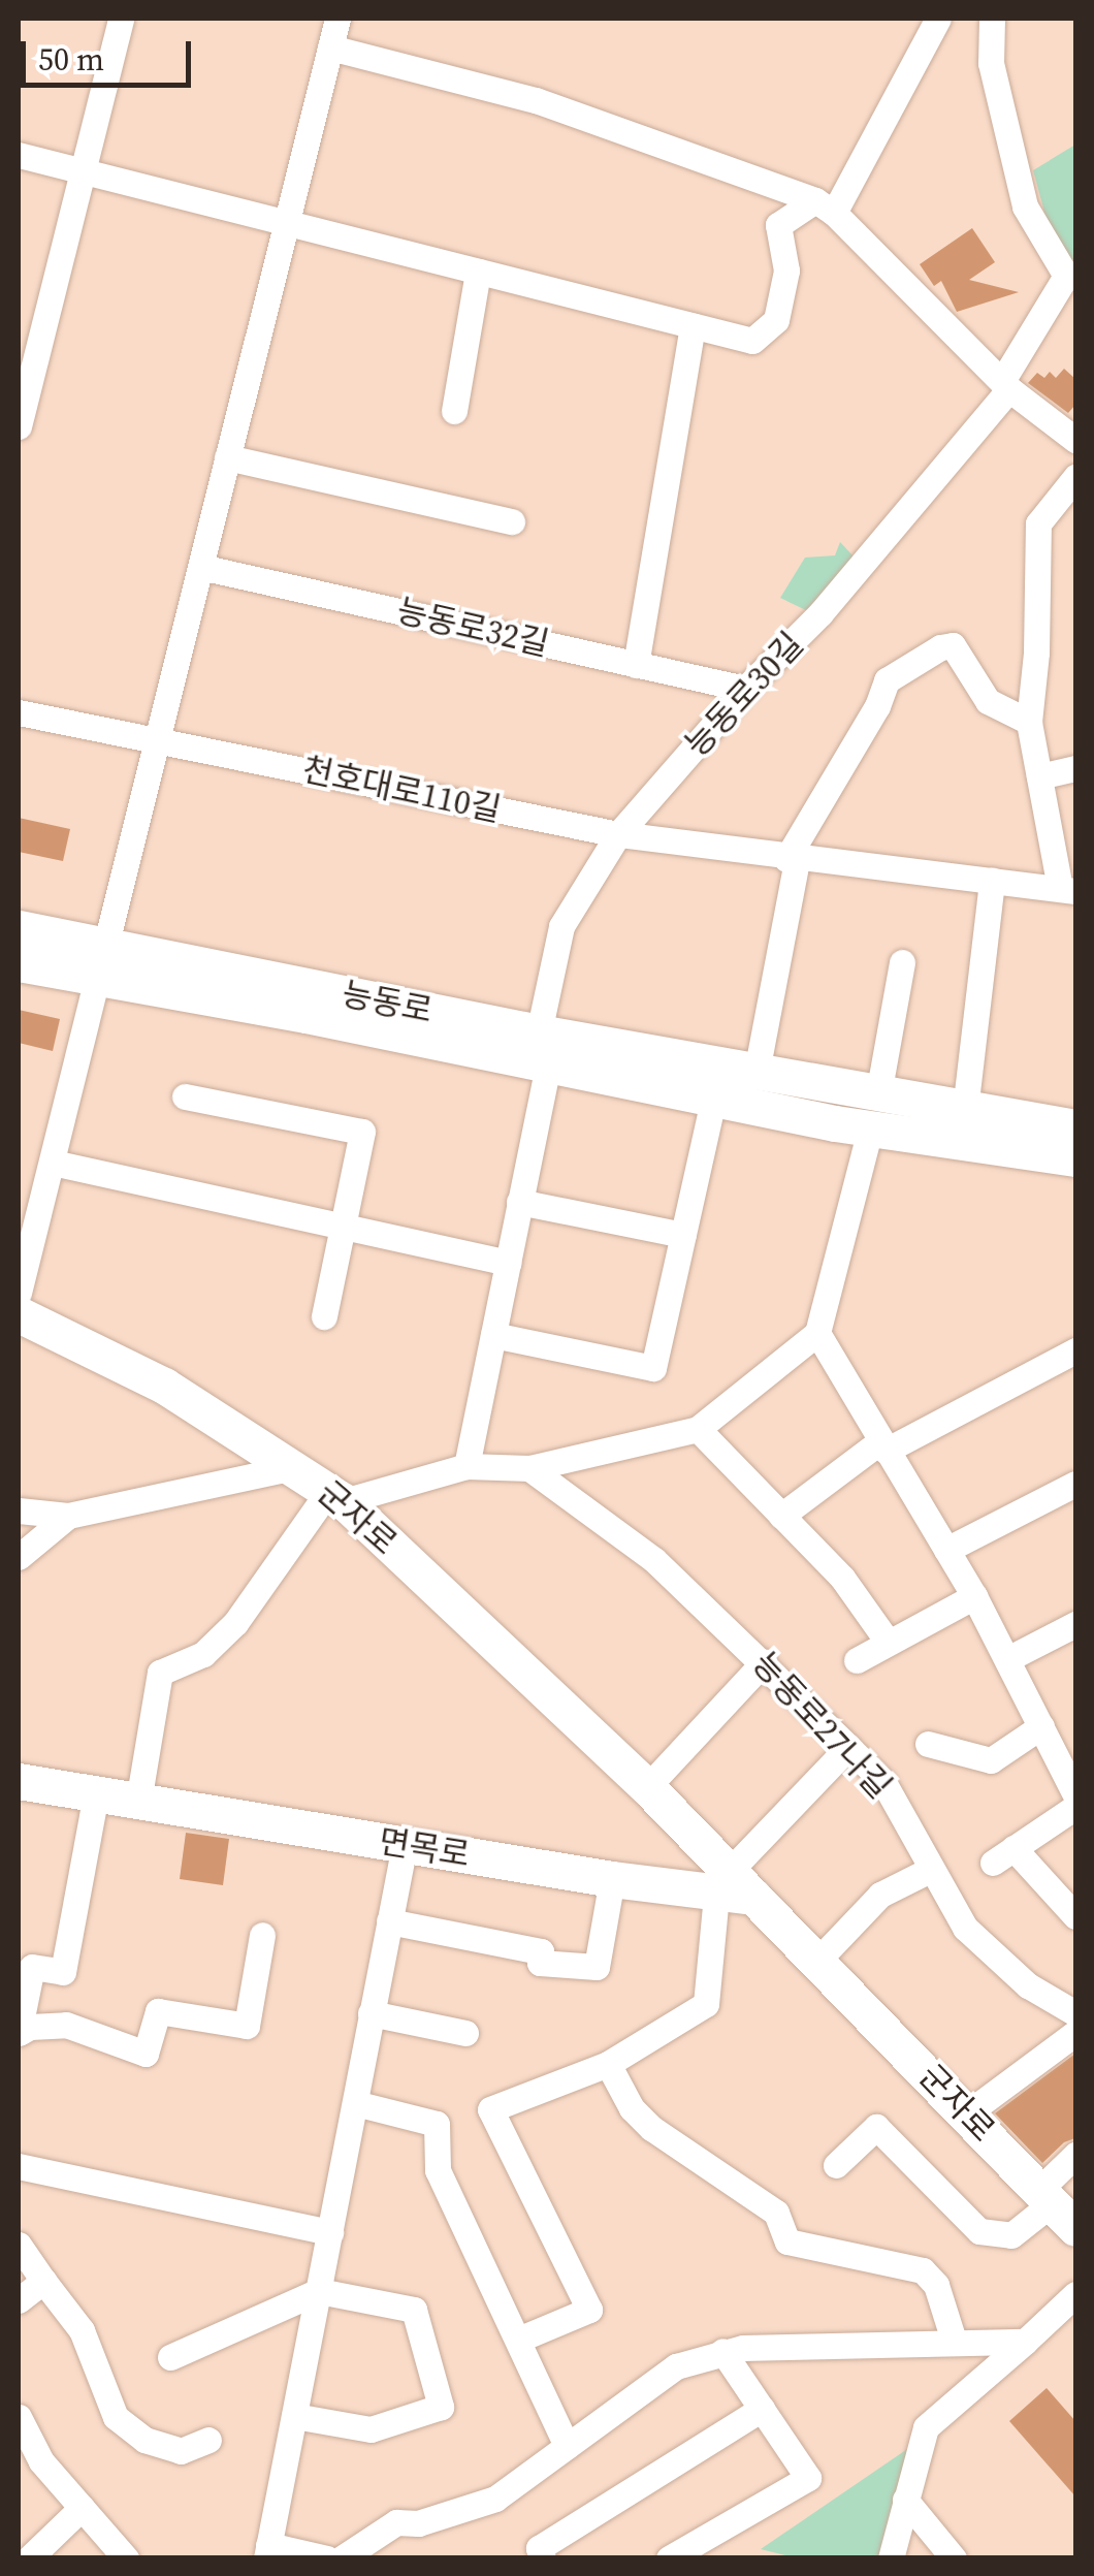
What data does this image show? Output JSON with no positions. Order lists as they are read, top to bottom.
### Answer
{
  "streets": {
    "street": [
      "능동로32길",
      "능동로30길",
      "천호대로110길",
      "능동로",
      "군자로",
      "능동로27나길",
      "면목로"
    ]
  },
  "crossings": [
    ["능동로32길", "능동로30길"],
    ["능동로30길", "천호대로110길"],
    ["능동로30길", "능동로"],
    ["군자로", "면목로"]
  ],
  "scale_bar": "50 m"
}
